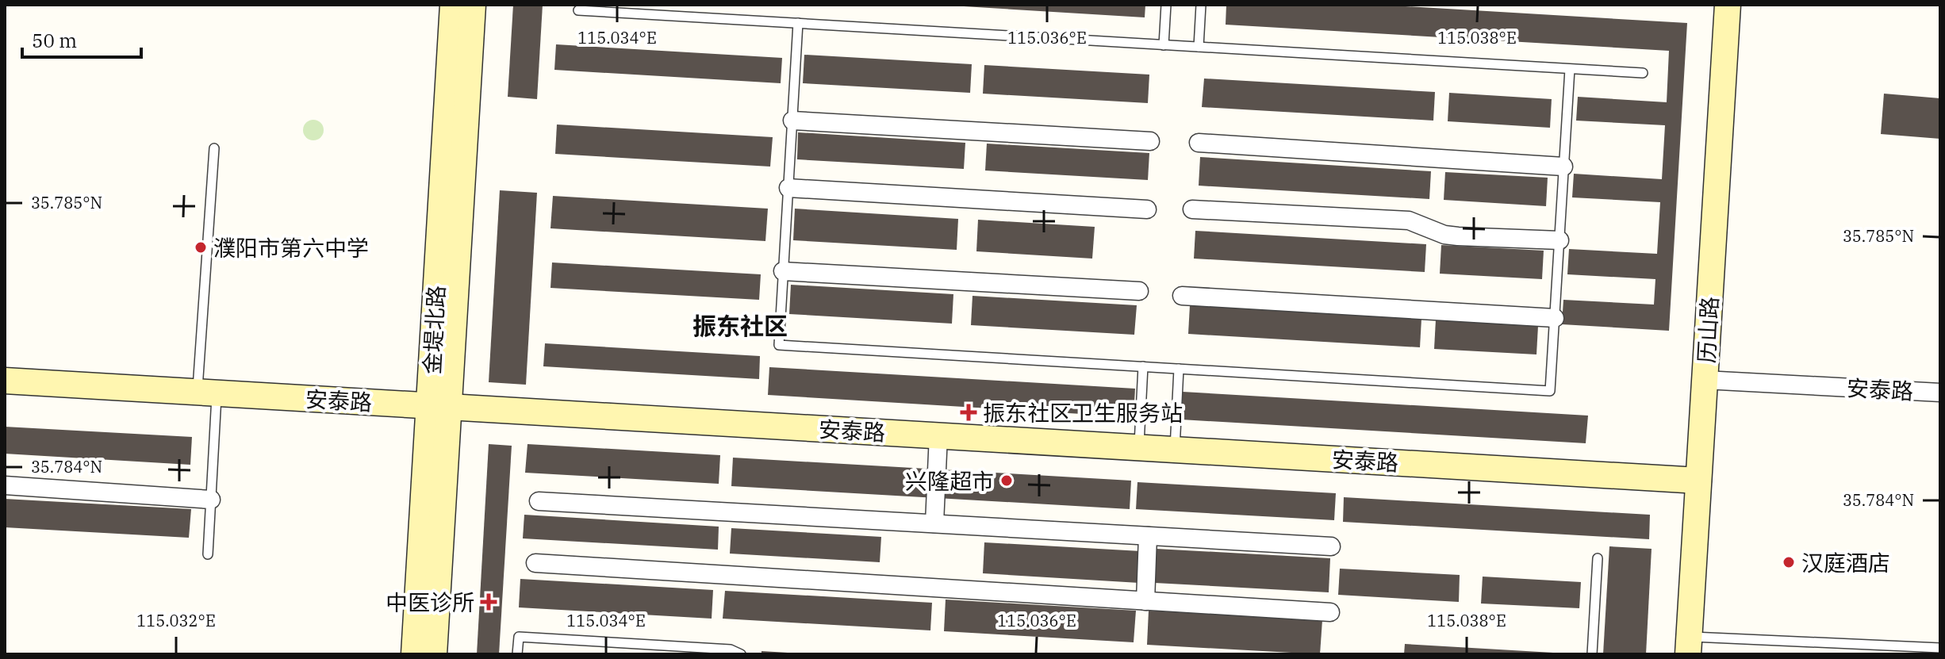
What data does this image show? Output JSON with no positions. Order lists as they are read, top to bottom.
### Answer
{
  "streets": {
    "street": ["金堤北路", "历山路", "安泰路"]
  },
  "crossings": [
    ["金堤北路", "安泰路"],
    ["历山路", "安泰路"]
  ],
  "districts": ["振东社区"],
  "places": {
    "other": ["濮阳市第六中学", "兴隆超市", "汉庭酒店"],
    "health": ["振东社区卫生服务站", "中医诊所"]
  },
  "scale_bar": "50 m",
  "coordinates": [
    "115.034°E",
    "115.036°E",
    "115.038°E",
    "35.785°N",
    "35.784°N",
    "115.032°E"
  ]
}
